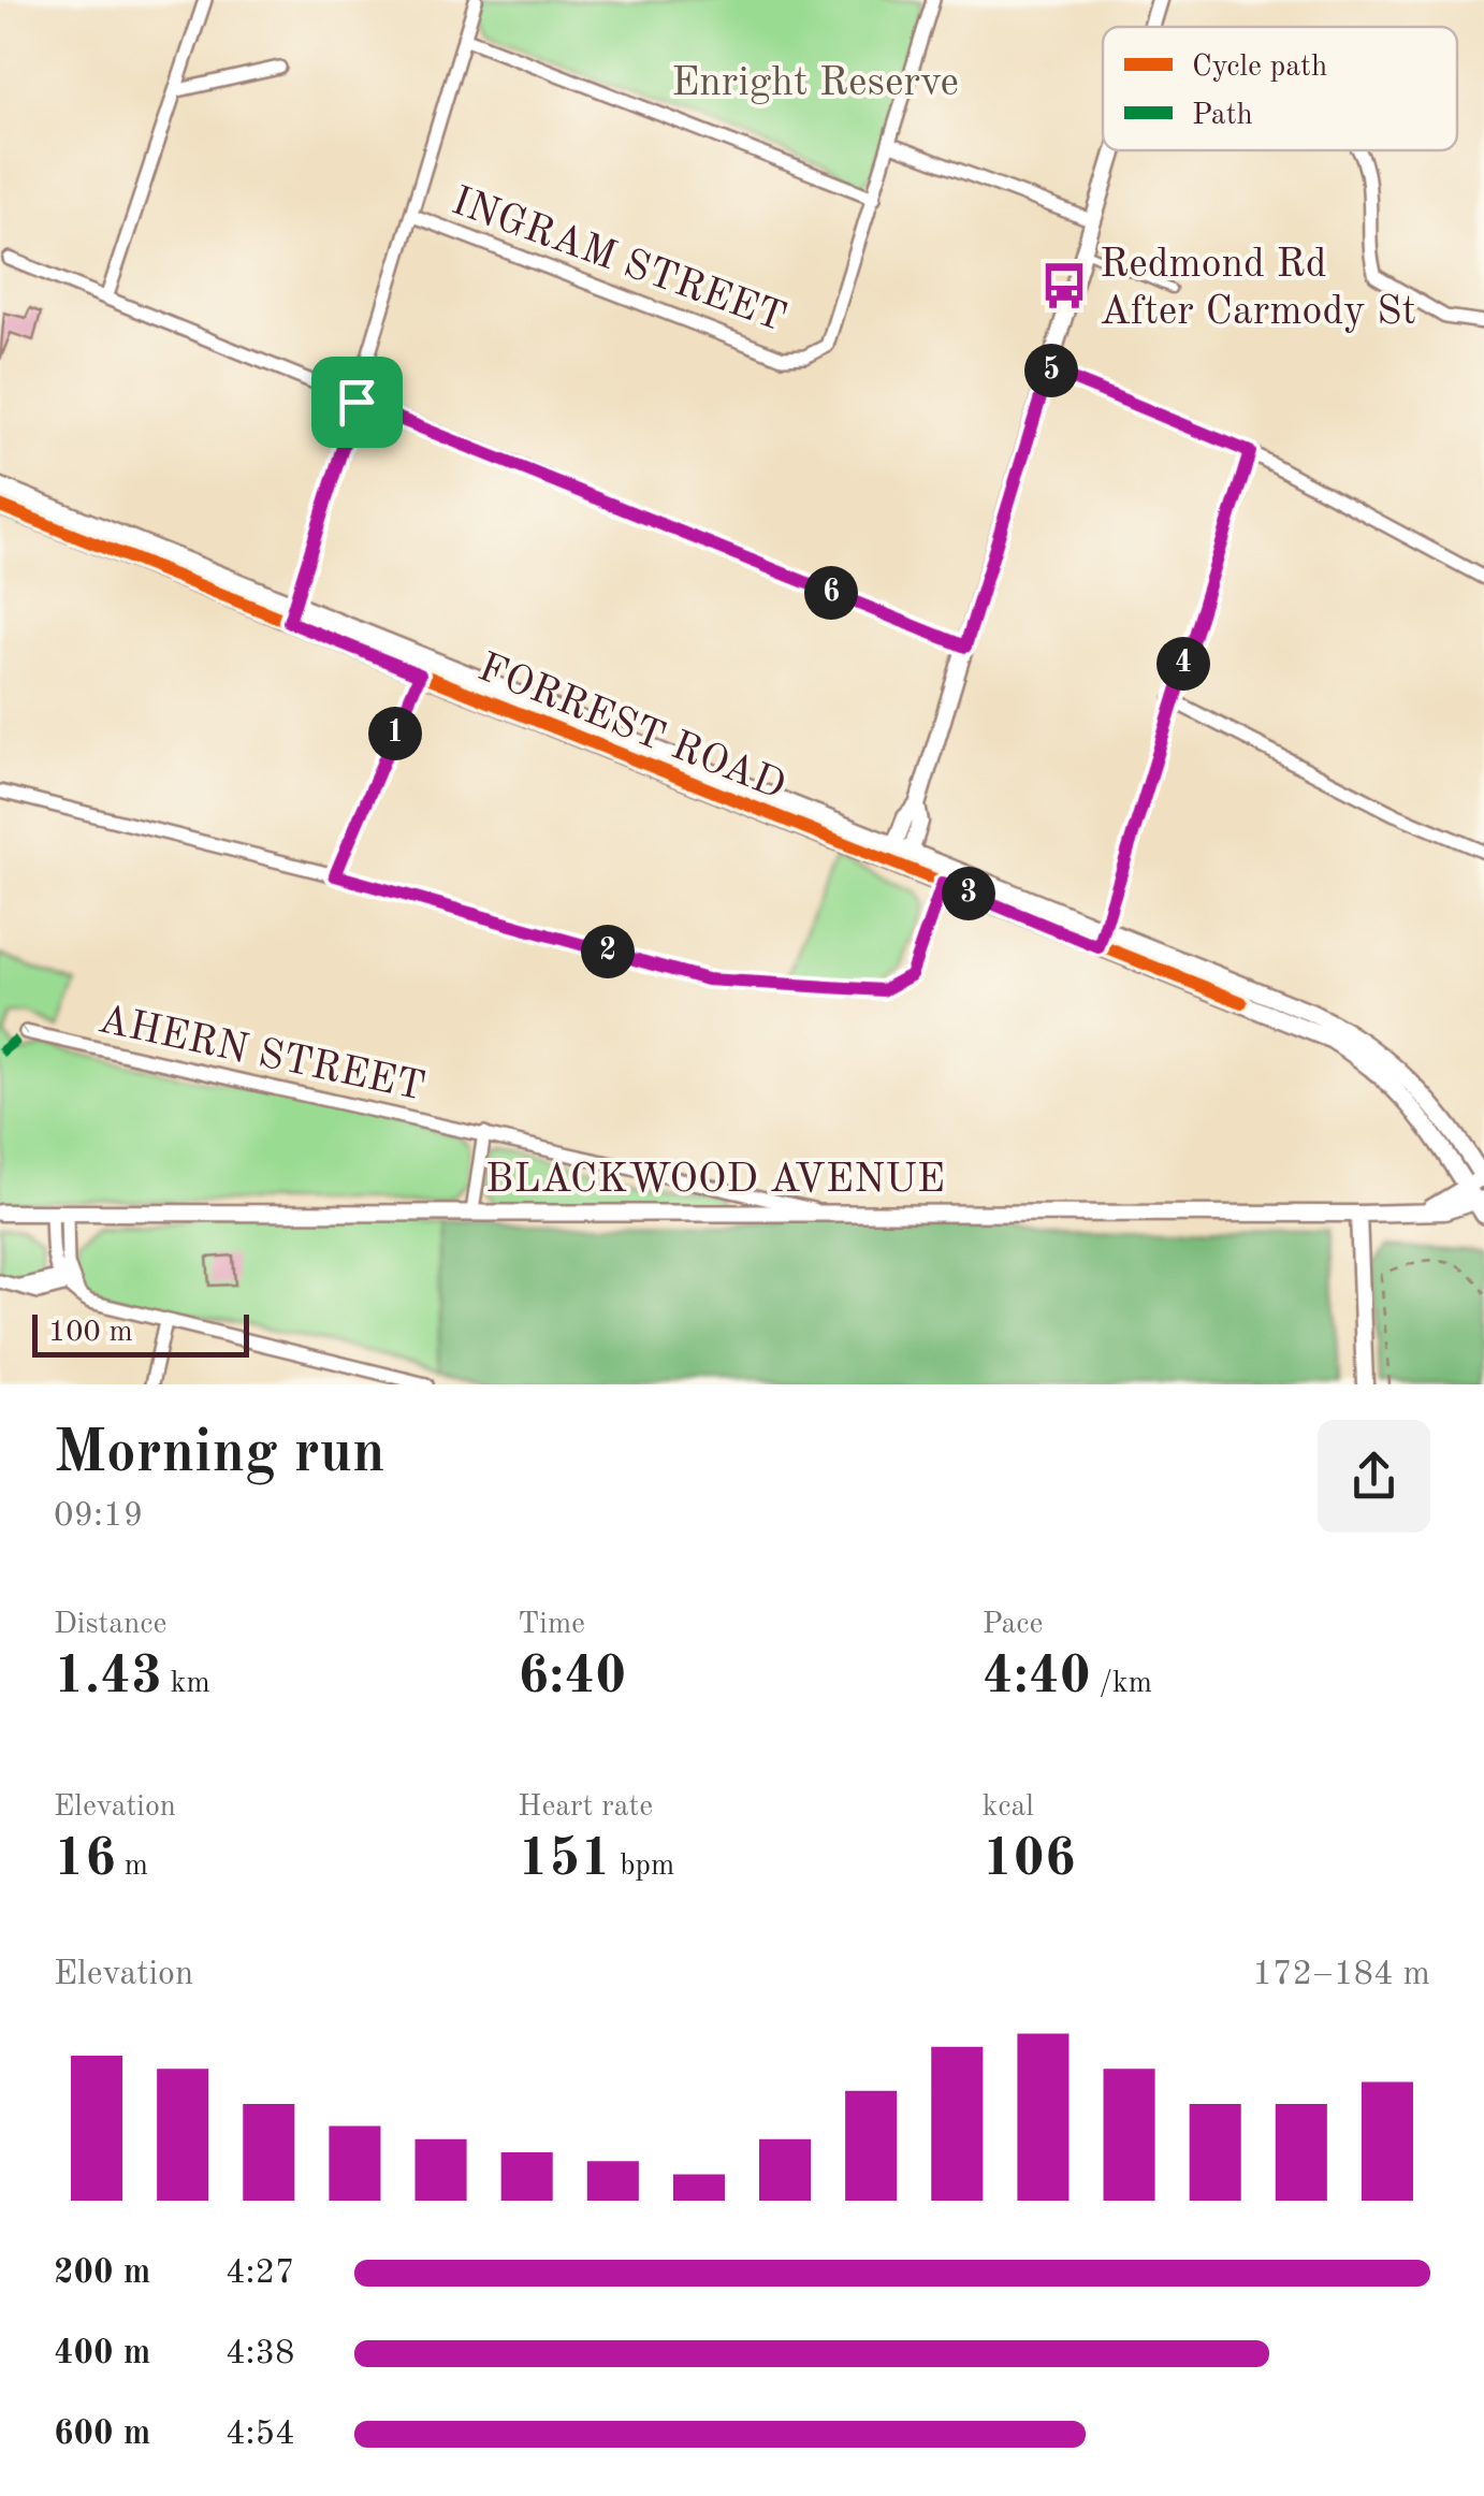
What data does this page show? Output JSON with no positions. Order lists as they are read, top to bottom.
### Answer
{
  "streets": {
    "main road": ["FORREST ROAD"],
    "street": ["INGRAM STREET", "AHERN STREET", "BLACKWOOD AVENUE"]
  },
  "crossings": [
    ["FORREST ROAD", "BLACKWOOD AVENUE"],
    ["AHERN STREET", "BLACKWOOD AVENUE"]
  ],
  "parks": ["Enright Reserve"],
  "places": {
    "bus stop": ["Redmond Rd After Carmody St"]
  },
  "legend": ["Cycle path", "Path"],
  "scale_bar": "100 m",
  "page": {
    "pins": [
      "5",
      "6",
      "4",
      "1",
      "3",
      "2"
    ],
    "scale": "100 m",
    "heading": ["Morning run", "09:19"],
    "stats": [
      ["Distance", "1.43 km"],
      ["Time", "6:40"],
      ["Pace", "4:40 /km"],
      ["Elevation", "16 m"],
      ["Heart rate", "151 bpm"],
      ["kcal", "106"]
    ],
    "chart": ["Elevation", "172–184 m"],
    "list": [
      {
        "name": "200 m",
        "note": "4:27"
      },
      {
        "name": "400 m",
        "note": "4:38"
      },
      {
        "name": "600 m",
        "note": "4:54"
      }
    ]
  }
}
